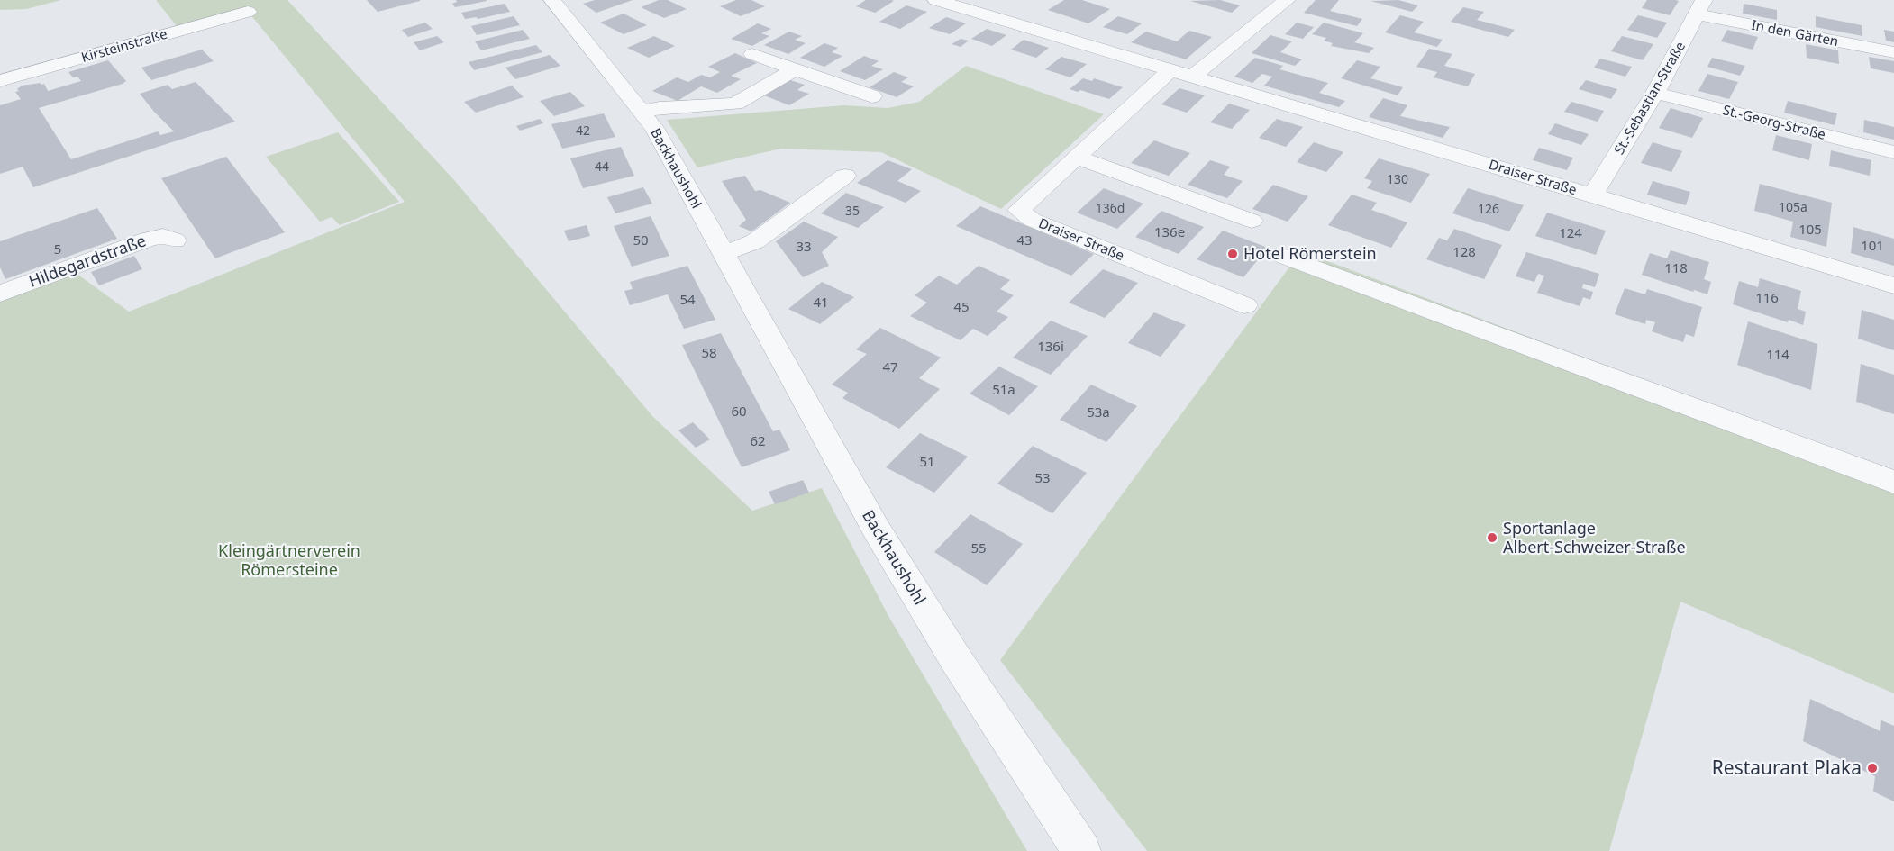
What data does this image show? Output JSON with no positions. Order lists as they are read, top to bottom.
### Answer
{
  "streets": {
    "street": [
      "In den Gärten",
      "Kirsteinstraße",
      "St.-Sebastian-Straße",
      "St.-Georg-Straße",
      "Backhaushohl",
      "Draiser Straße",
      "Hildegardstraße"
    ]
  },
  "crossings": [
    ["In den Gärten", "St.-Sebastian-Straße"],
    ["St.-Sebastian-Straße", "St.-Georg-Straße"],
    ["St.-Sebastian-Straße", "Draiser Straße"]
  ],
  "parks": ["Kleingärtnerverein Römersteine"],
  "places": ["Hotel Römerstein", "Sportanlage Albert-Schweizer-Straße", "Restaurant Plaka"],
  "house_numbers": [
    "42",
    "44",
    "130",
    "105a",
    "136d",
    "126",
    "35",
    "105",
    "136e",
    "124",
    "50",
    "43",
    "101",
    "33",
    "5",
    "128",
    "118",
    "116",
    "54",
    "41",
    "45",
    "136i",
    "58",
    "114",
    "47",
    "51a",
    "60",
    "53a",
    "62",
    "51",
    "53",
    "55"
  ]
}
